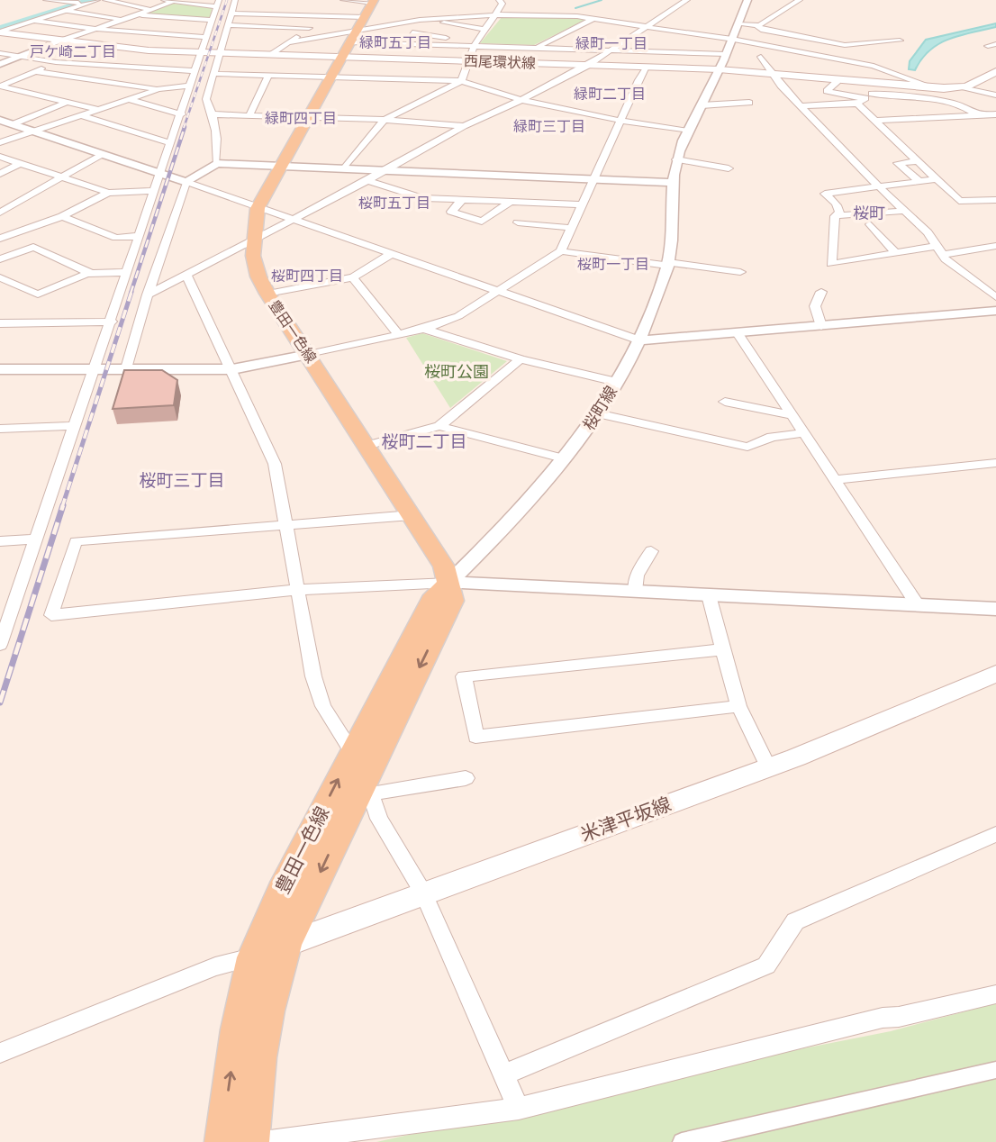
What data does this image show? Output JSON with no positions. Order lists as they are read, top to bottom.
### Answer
{
  "streets": {
    "main road": ["西尾環状線", "豊田一色線", "米津平坂線"],
    "street": ["桜町線"]
  },
  "crossings": [
    ["西尾環状線", "豊田一色線"],
    ["西尾環状線", "桜町線"],
    ["豊田一色線", "桜町線"],
    ["豊田一色線", "米津平坂線"]
  ],
  "districts": [
    "緑町五丁目",
    "緑町一丁目",
    "戸ケ崎二丁目",
    "緑町二丁目",
    "緑町四丁目",
    "緑町三丁目",
    "桜町五丁目",
    "桜町",
    "桜町一丁目",
    "桜町四丁目",
    "桜町二丁目",
    "桜町三丁目"
  ],
  "parks": ["桜町公園"]
}
